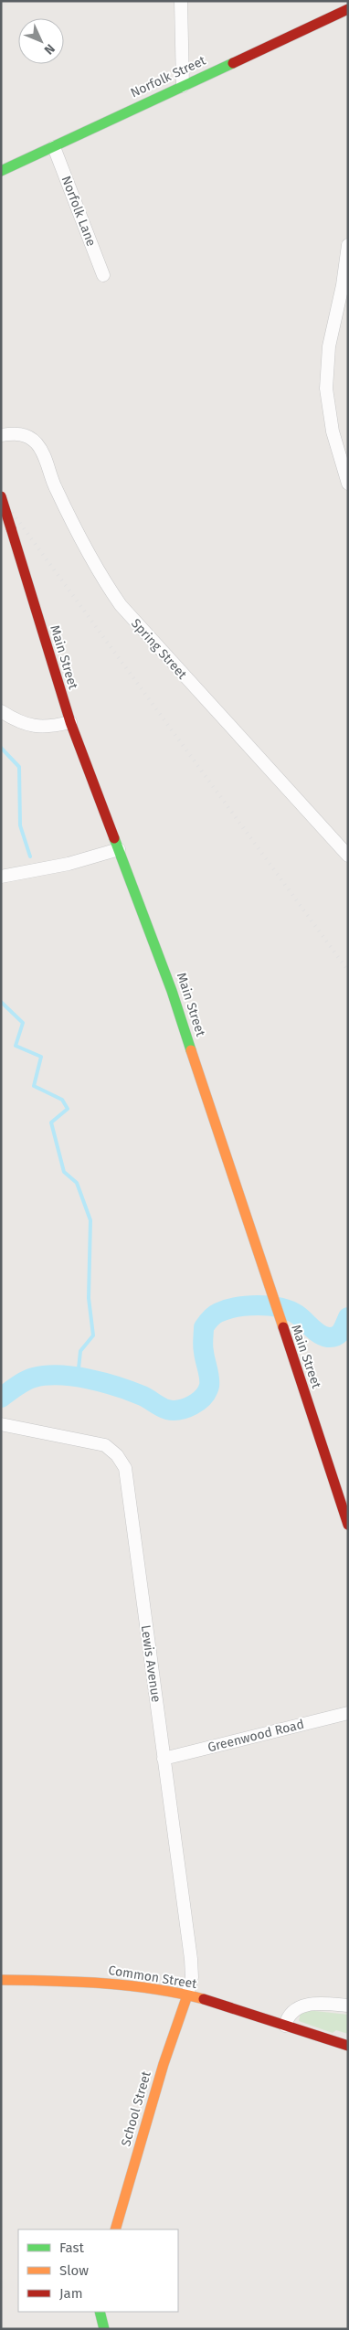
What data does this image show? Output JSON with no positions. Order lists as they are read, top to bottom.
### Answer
{
  "streets": {
    "main road": [
      "Norfolk Street",
      "Main Street",
      "Common Street",
      "School Street"
    ],
    "street": [
      "Norfolk Lane",
      "Spring Street",
      "Lewis Avenue",
      "Greenwood Road"
    ]
  },
  "crossings": [
    ["Norfolk Street", "Norfolk Lane"],
    ["Lewis Avenue", "Greenwood Road"],
    ["Lewis Avenue", "Common Street"],
    ["Lewis Avenue", "School Street"],
    ["Common Street", "School Street"]
  ],
  "legend": ["Fast", "Slow", "Jam"],
  "north": "bottom right"
}
